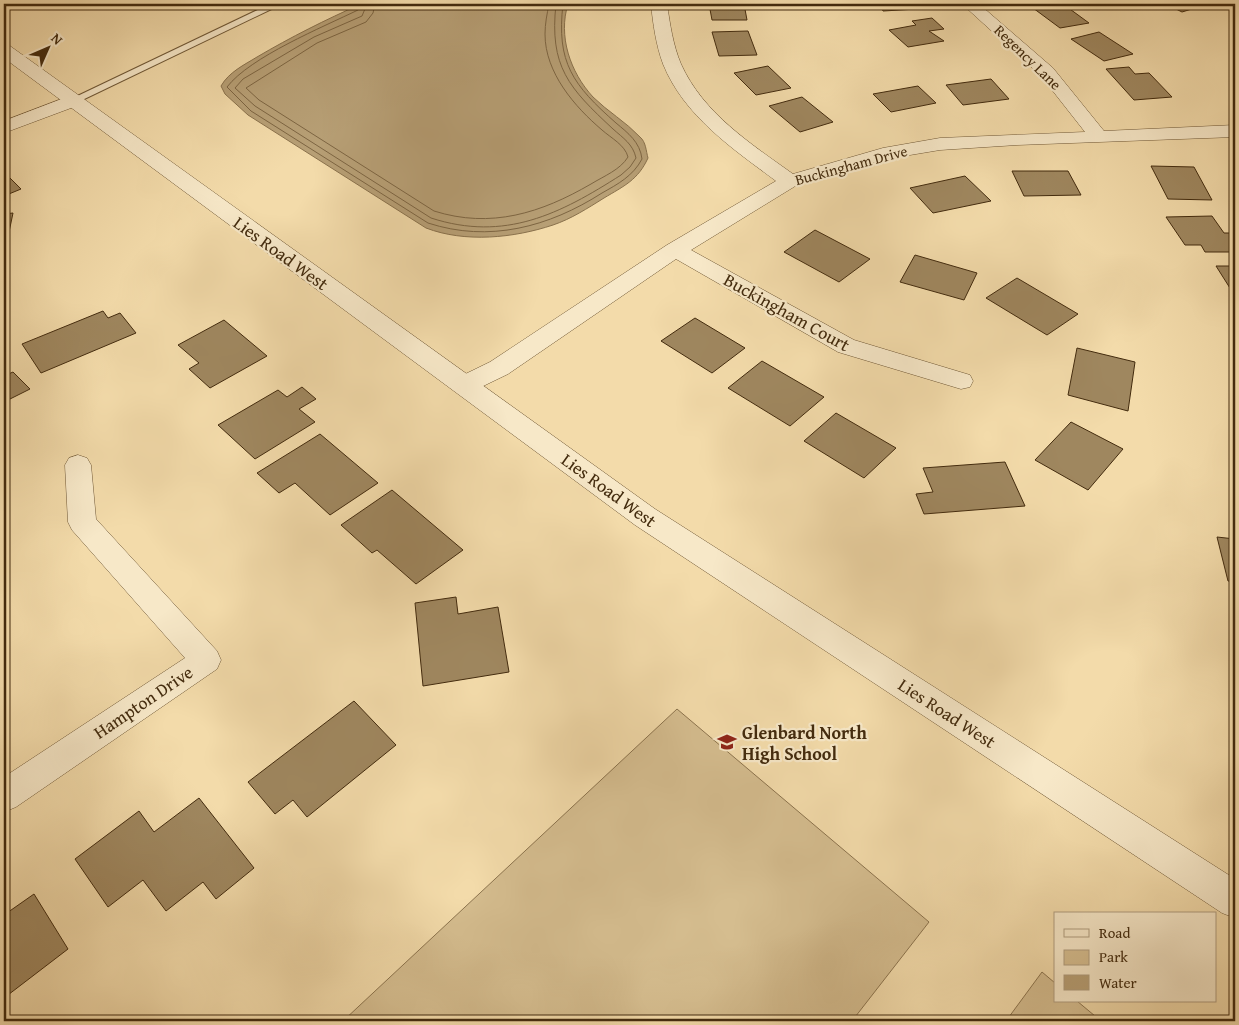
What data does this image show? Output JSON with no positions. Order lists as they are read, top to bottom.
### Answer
{
  "streets": {
    "street": [
      "Regency Lane",
      "Buckingham Drive",
      "Lies Road West",
      "Buckingham Court",
      "Hampton Drive"
    ]
  },
  "crossings": [
    ["Regency Lane", "Buckingham Drive"],
    ["Buckingham Drive", "Lies Road West"],
    ["Buckingham Drive", "Buckingham Court"]
  ],
  "places": {
    "school or university": ["Glenbard North High School"]
  },
  "legend": ["Road", "Park", "Water"],
  "north": "top right"
}
